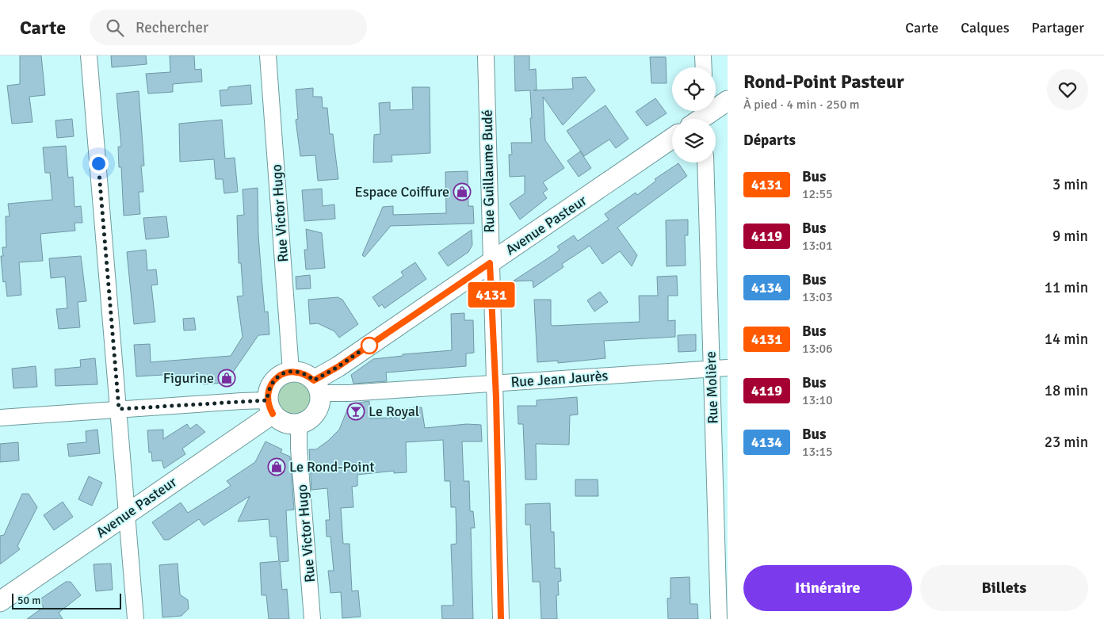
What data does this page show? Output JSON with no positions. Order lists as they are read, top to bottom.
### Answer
{
  "streets": {
    "street": [
      "Rue Guillaume Budé",
      "Rue Victor Hugo",
      "Avenue Pasteur",
      "Rue Jean Jaurès",
      "Rue Molière"
    ]
  },
  "crossings": [
    ["Rue Guillaume Budé", "Avenue Pasteur"],
    ["Rue Guillaume Budé", "Rue Jean Jaurès"],
    ["Rue Victor Hugo", "Avenue Pasteur"],
    ["Rue Victor Hugo", "Rue Jean Jaurès"],
    ["Avenue Pasteur", "Rue Jean Jaurès"],
    ["Rue Jean Jaurès", "Rue Molière"]
  ],
  "places": {
    "shop": ["Espace Coiffure", "Figurine", "Le Rond-Point"],
    "bar": ["Le Royal"]
  },
  "lines": ["bus line 4131"],
  "scale_bar": "50 m",
  "page": {
    "header": "Carte",
    "search": "Rechercher",
    "nav": ["Carte", "Calques", "Partager"],
    "on_map": "4131",
    "heading": [
      ["Rond-Point Pasteur", "À pied · 4 min · 250 m"],
      "Départs"
    ],
    "list": [
      {
        "mark": "4131",
        "name": "Bus",
        "note": "12:55",
        "value": "3 min"
      },
      {
        "mark": "4119",
        "name": "Bus",
        "note": "13:01",
        "value": "9 min"
      },
      {
        "mark": "4134",
        "name": "Bus",
        "note": "13:03",
        "value": "11 min"
      },
      {
        "mark": "4131",
        "name": "Bus",
        "note": "13:06",
        "value": "14 min"
      },
      {
        "mark": "4119",
        "name": "Bus",
        "note": "13:10",
        "value": "18 min"
      },
      {
        "mark": "4134",
        "name": "Bus",
        "note": "13:15",
        "value": "23 min"
      }
    ],
    "buttons": ["Itinéraire", "Billets"],
    "scale": "50 m"
  }
}
